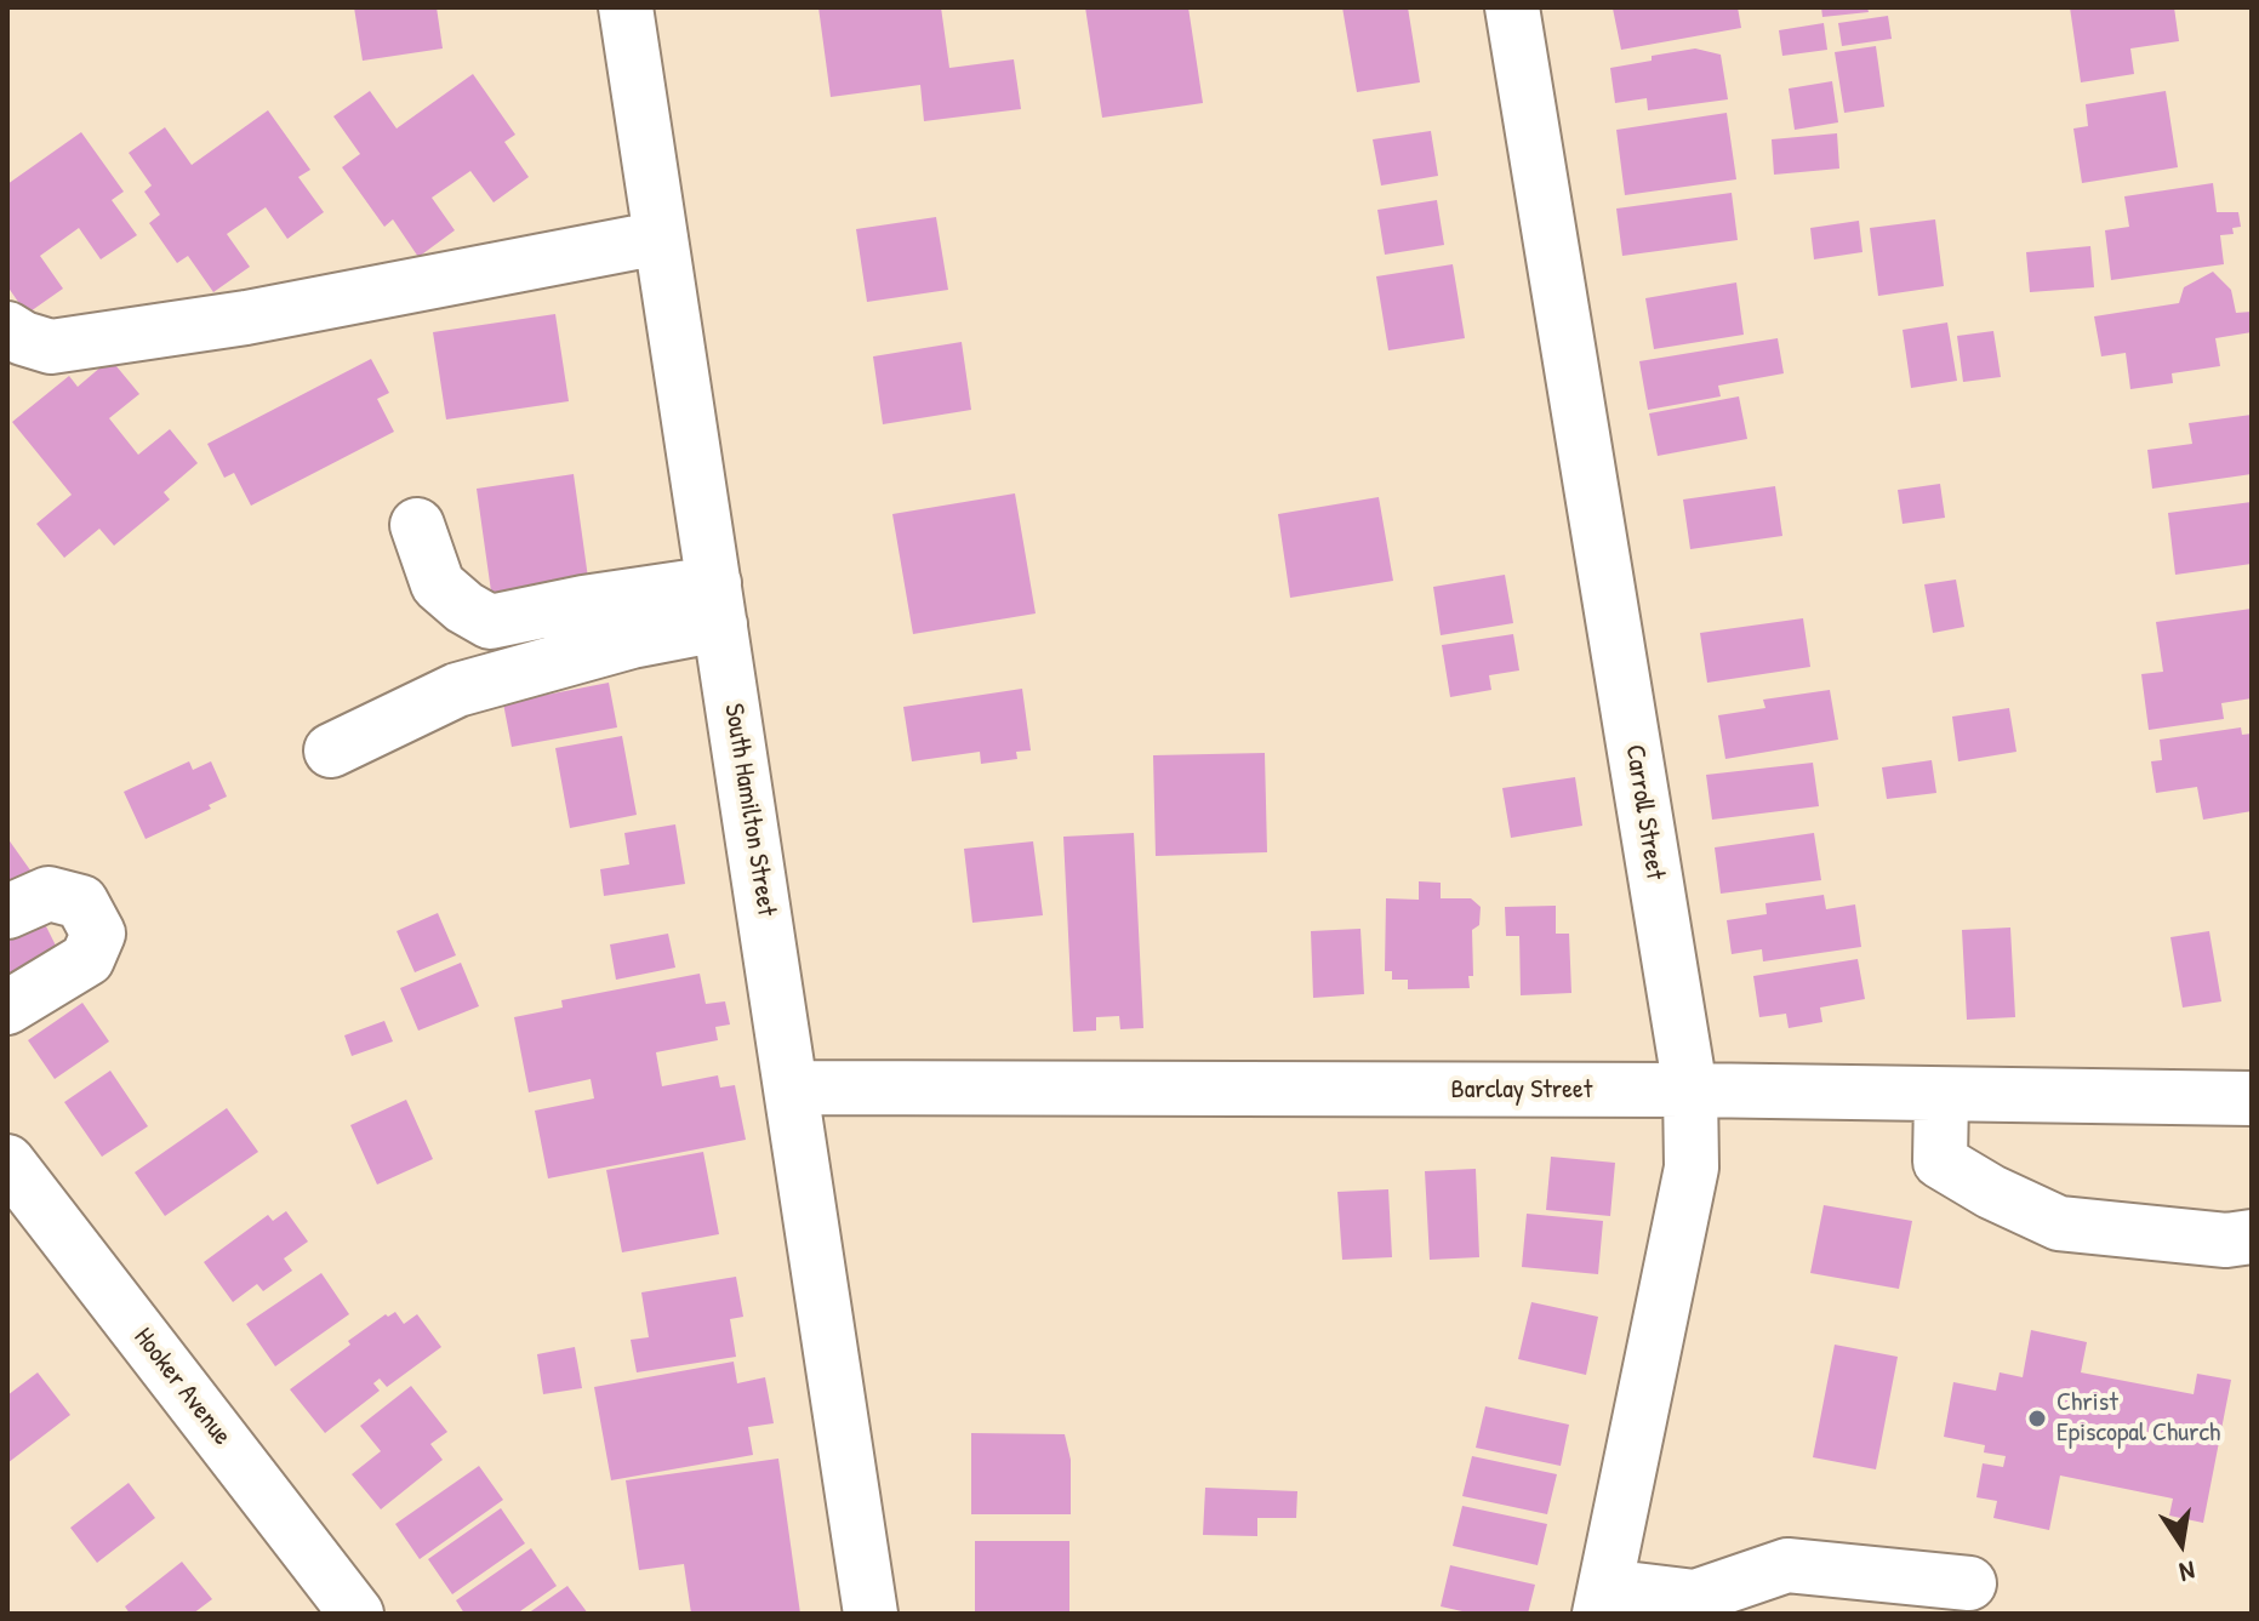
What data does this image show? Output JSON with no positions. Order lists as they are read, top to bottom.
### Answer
{
  "streets": {
    "street": [
      "South Hamilton Street",
      "Carroll Street",
      "Barclay Street",
      "Hooker Avenue"
    ]
  },
  "crossings": [
    ["South Hamilton Street", "Barclay Street"],
    ["Carroll Street", "Barclay Street"]
  ],
  "places": ["Christ Episcopal Church"],
  "north": "bottom"
}
